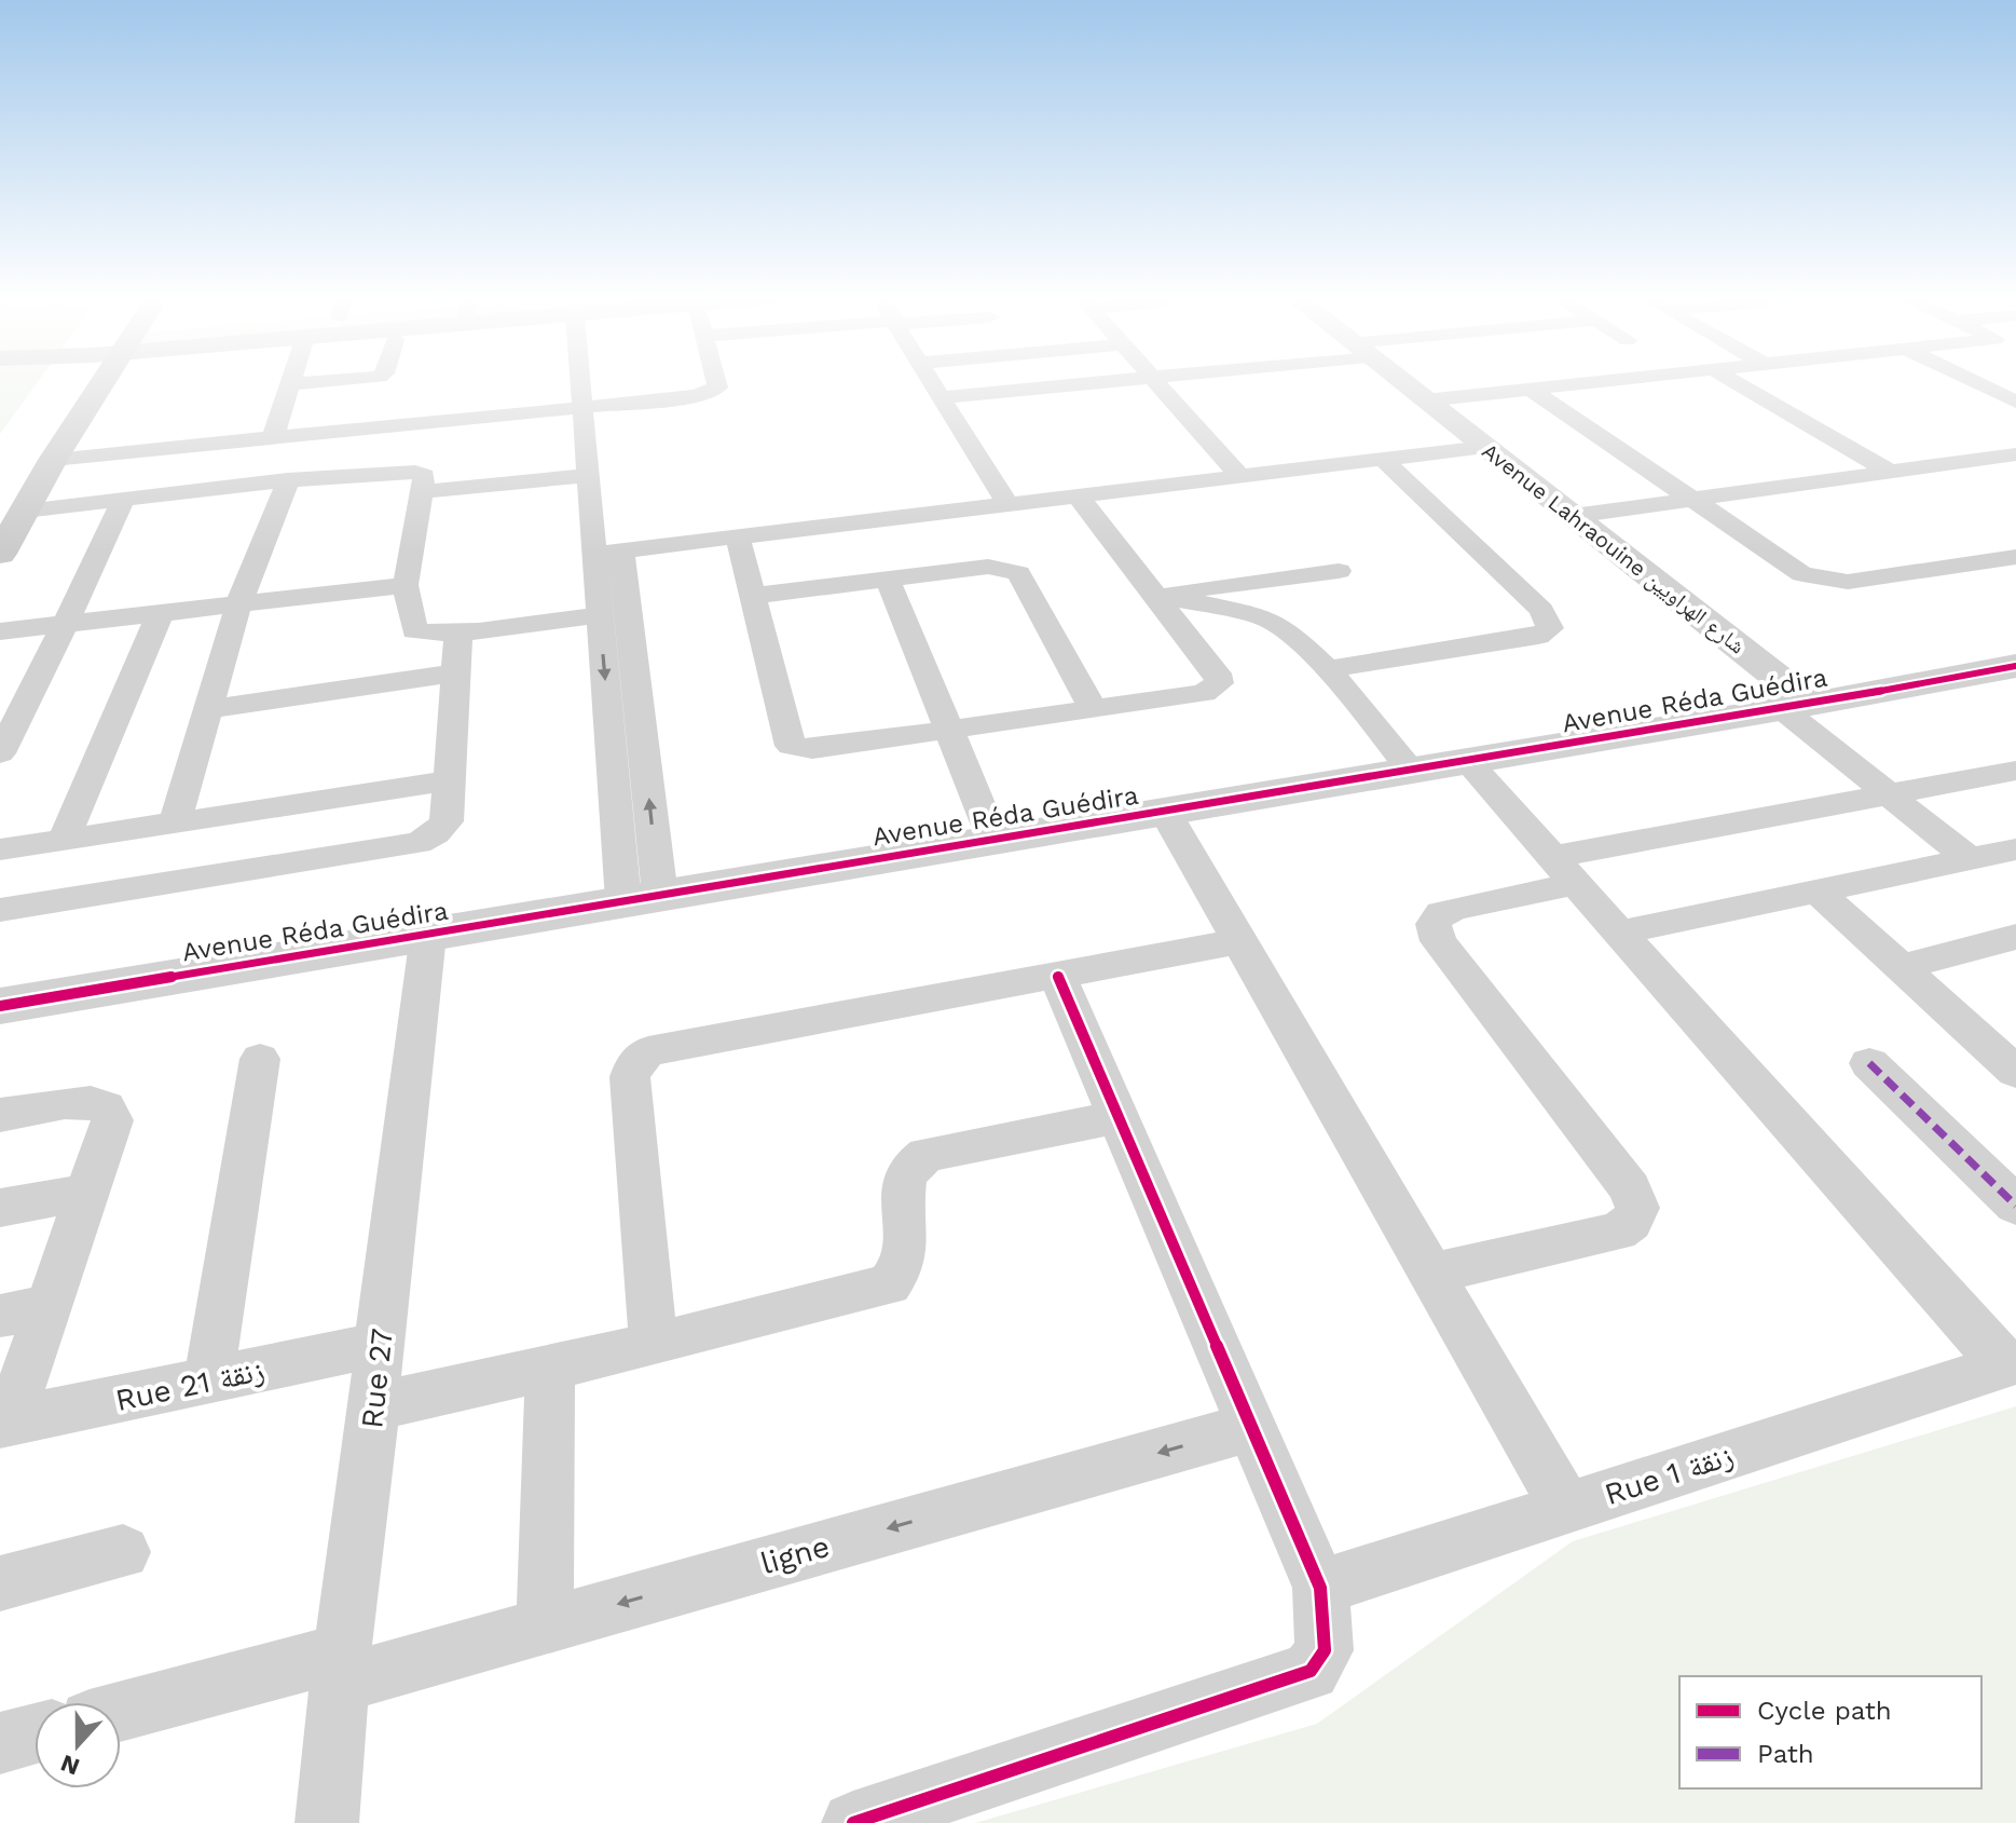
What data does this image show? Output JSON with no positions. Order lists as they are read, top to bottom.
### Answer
{
  "streets": {
    "street": [
      "Avenue Lahraouine شارع الهراويين",
      "Avenue Réda Guédira",
      "Rue 27",
      "Rue 21 زنقة",
      "Rue 1 زنقة",
      "ligne"
    ]
  },
  "crossings": [
    ["Avenue Lahraouine شارع الهراويين", "Avenue Réda Guédira"],
    ["Avenue Réda Guédira", "Rue 27"],
    ["Rue 27", "Rue 21 زنقة"],
    ["Rue 27", "ligne"]
  ],
  "legend": ["Cycle path", "Path"],
  "north": "bottom"
}
